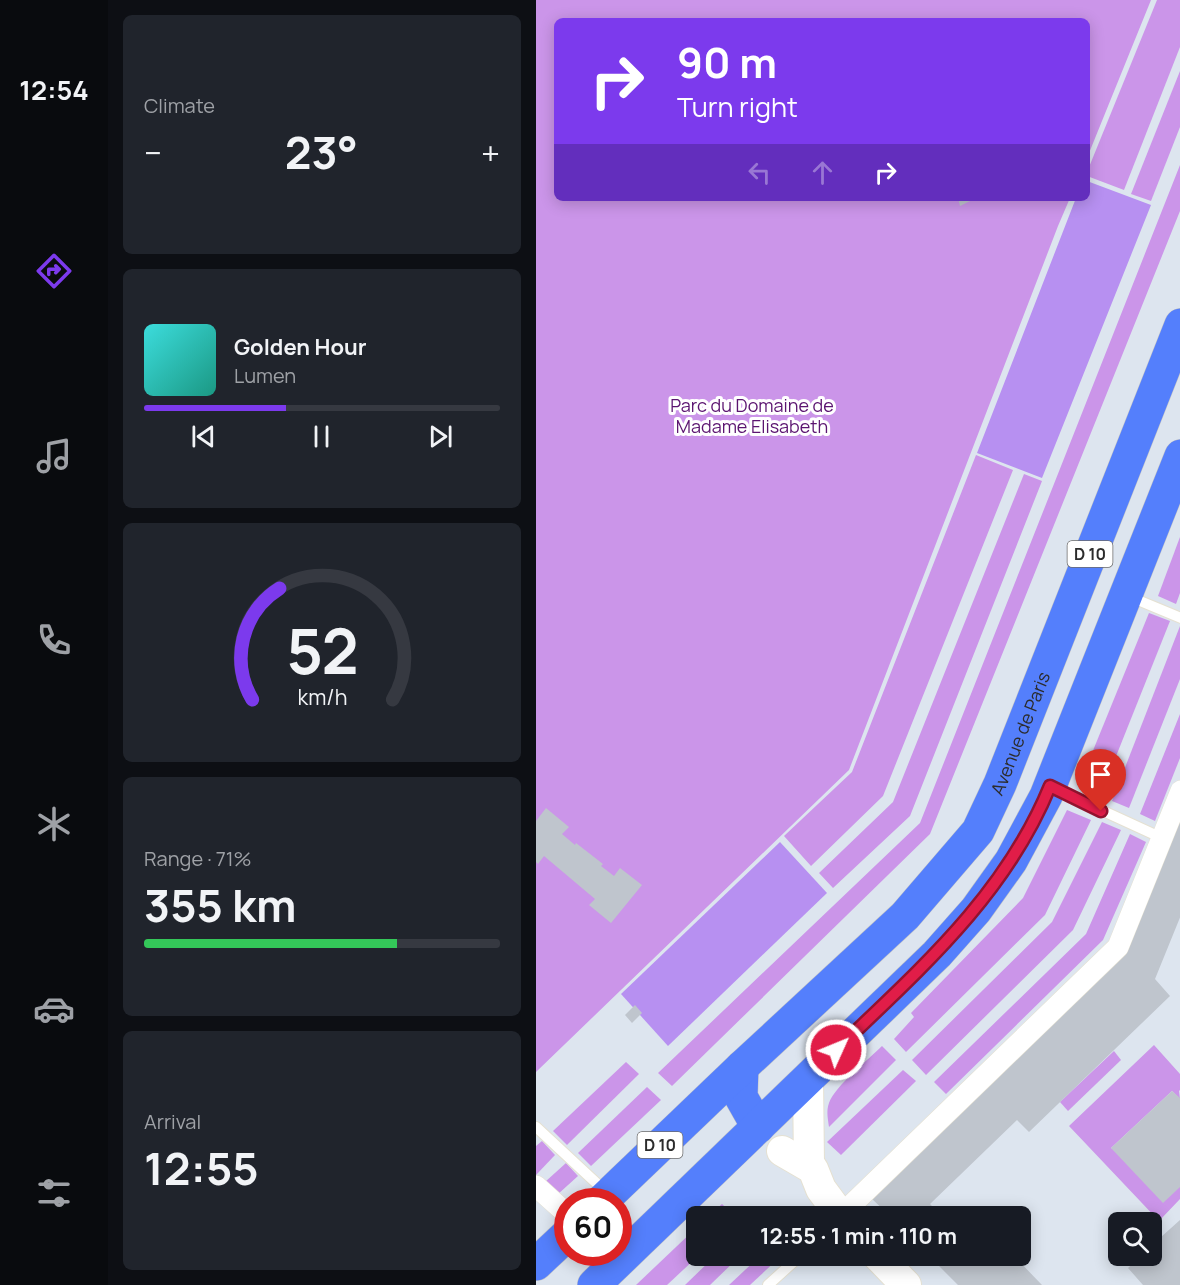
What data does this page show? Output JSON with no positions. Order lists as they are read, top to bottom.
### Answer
{
  "streets": {
    "main road": ["D 10", "Avenue de Paris"]
  },
  "parks": ["Parc du Domaine de Madame Elisabeth"],
  "page": {
    "tabs": "12:54",
    "tile": [
      "Climate",
      ["Range · 71%", "355 km"],
      ["Arrival", "12:55"]
    ],
    "turn": ["90 m", "Turn right"],
    "heat": ["−", "23°", "+"],
    "song": ["Golden Hour", "Lumen"],
    "limit": "60",
    "trip": "12:55 · 1 min · 110 m",
    "gauge": ["52", "km/h"]
  }
}
